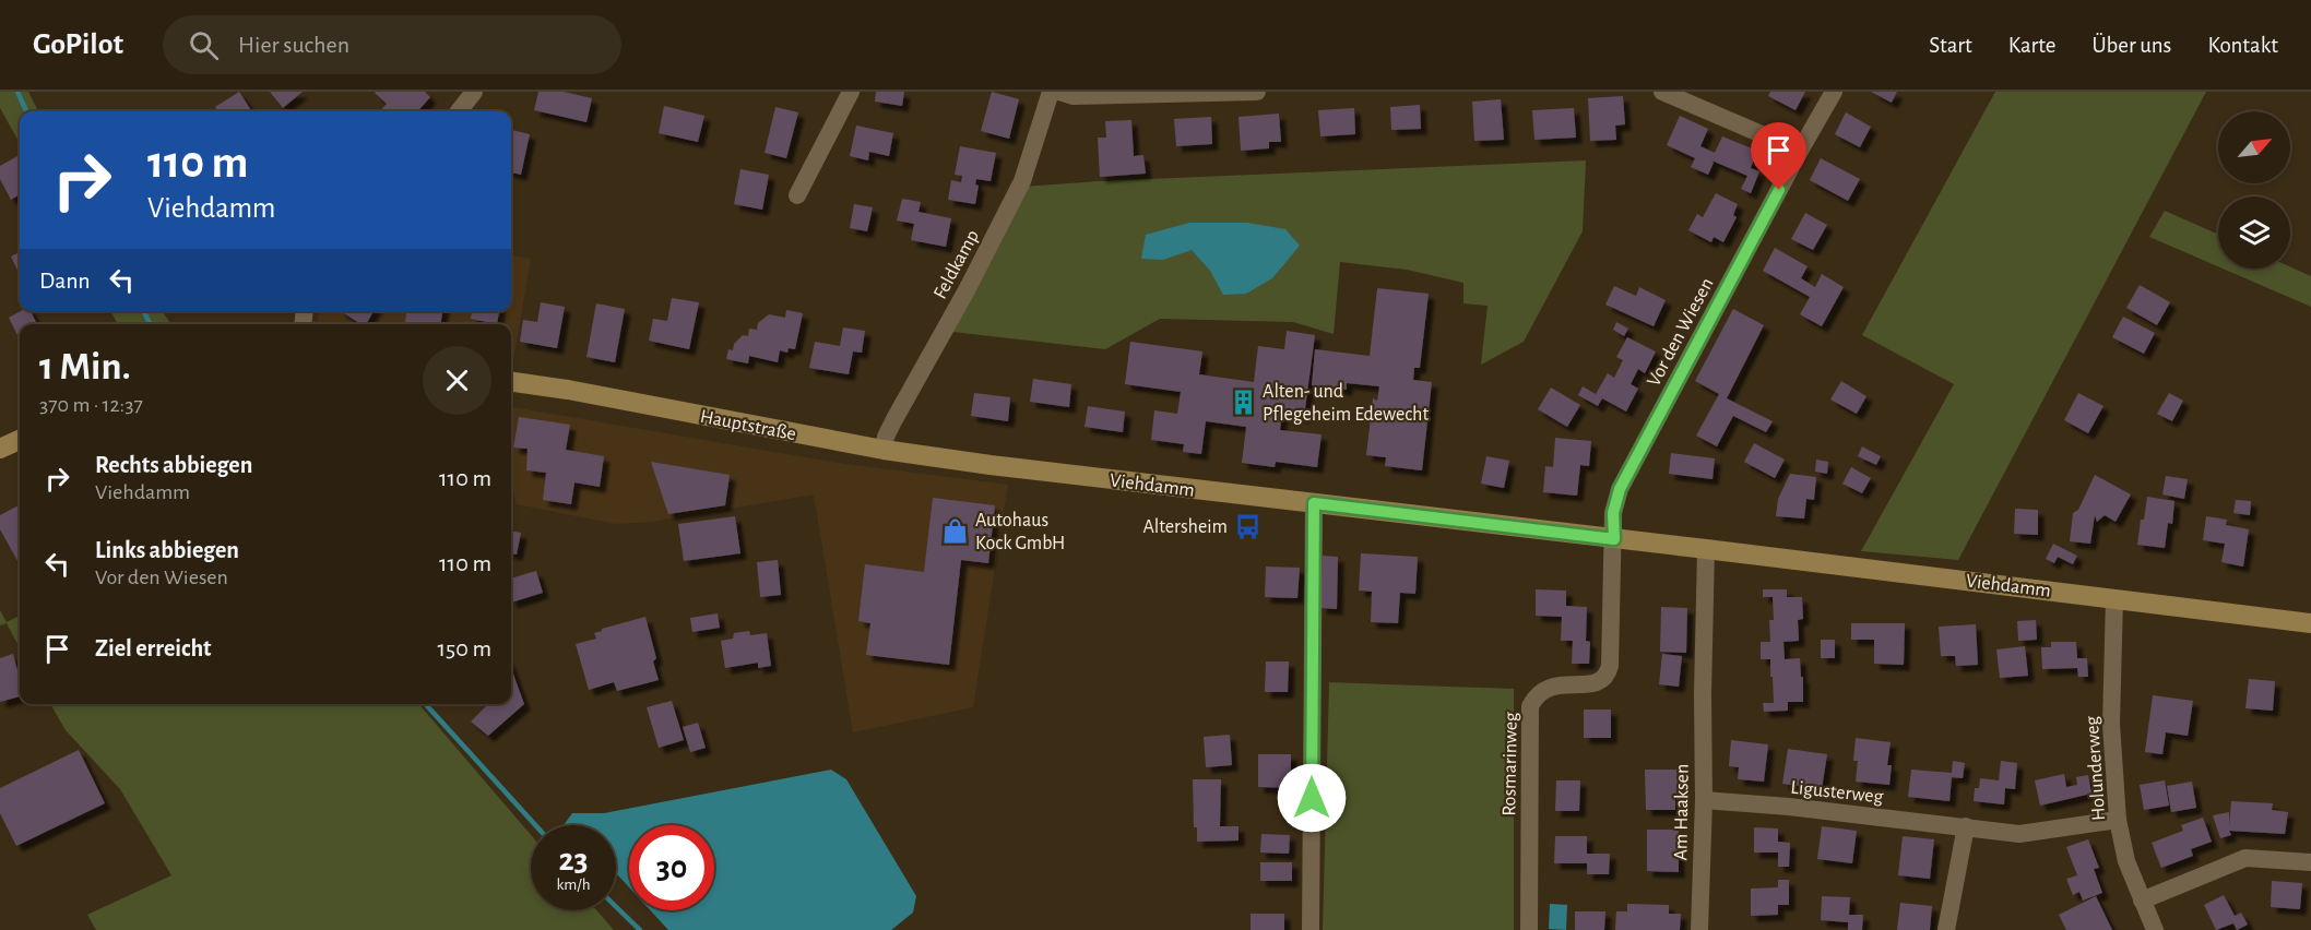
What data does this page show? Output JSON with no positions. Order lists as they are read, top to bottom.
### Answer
{
  "streets": {
    "main road": ["Hauptstraße", "Viehdamm"],
    "street": [
      "Feldkamp",
      "Vor den Wiesen",
      "Rosmarinweg",
      "Holunderweg",
      "Ligusterweg",
      "Am Haaksen"
    ]
  },
  "crossings": [
    ["Feldkamp", "Hauptstraße"],
    ["Vor den Wiesen", "Viehdamm"],
    ["Vor den Wiesen", "Rosmarinweg"],
    ["Hauptstraße", "Viehdamm"],
    ["Viehdamm", "Rosmarinweg"],
    ["Viehdamm", "Holunderweg"],
    ["Viehdamm", "Am Haaksen"],
    ["Holunderweg", "Ligusterweg"],
    ["Ligusterweg", "Am Haaksen"]
  ],
  "places": {
    "building": ["Alten- und Pflegeheim Edewecht"],
    "bus stop": ["Altersheim"],
    "shop": ["Autohaus Kock GmbH"]
  },
  "north": "top right",
  "page": {
    "header": "GoPilot",
    "search": "Hier suchen",
    "nav": [
      "Start",
      "Karte",
      "Über uns",
      "Kontakt"
    ],
    "turn": ["110 m", "Viehdamm"],
    "then": "Dann",
    "heading": ["1 Min.", "370 m · 12:37"],
    "list": [
      {
        "name": "Rechts abbiegen",
        "note": "Viehdamm",
        "value": "110 m"
      },
      {
        "name": "Links abbiegen",
        "note": "Vor den Wiesen",
        "value": "110 m"
      },
      {
        "name": "Ziel erreicht",
        "value": "150 m"
      }
    ],
    "speed": "23 km/h",
    "limit": "30"
  }
}
